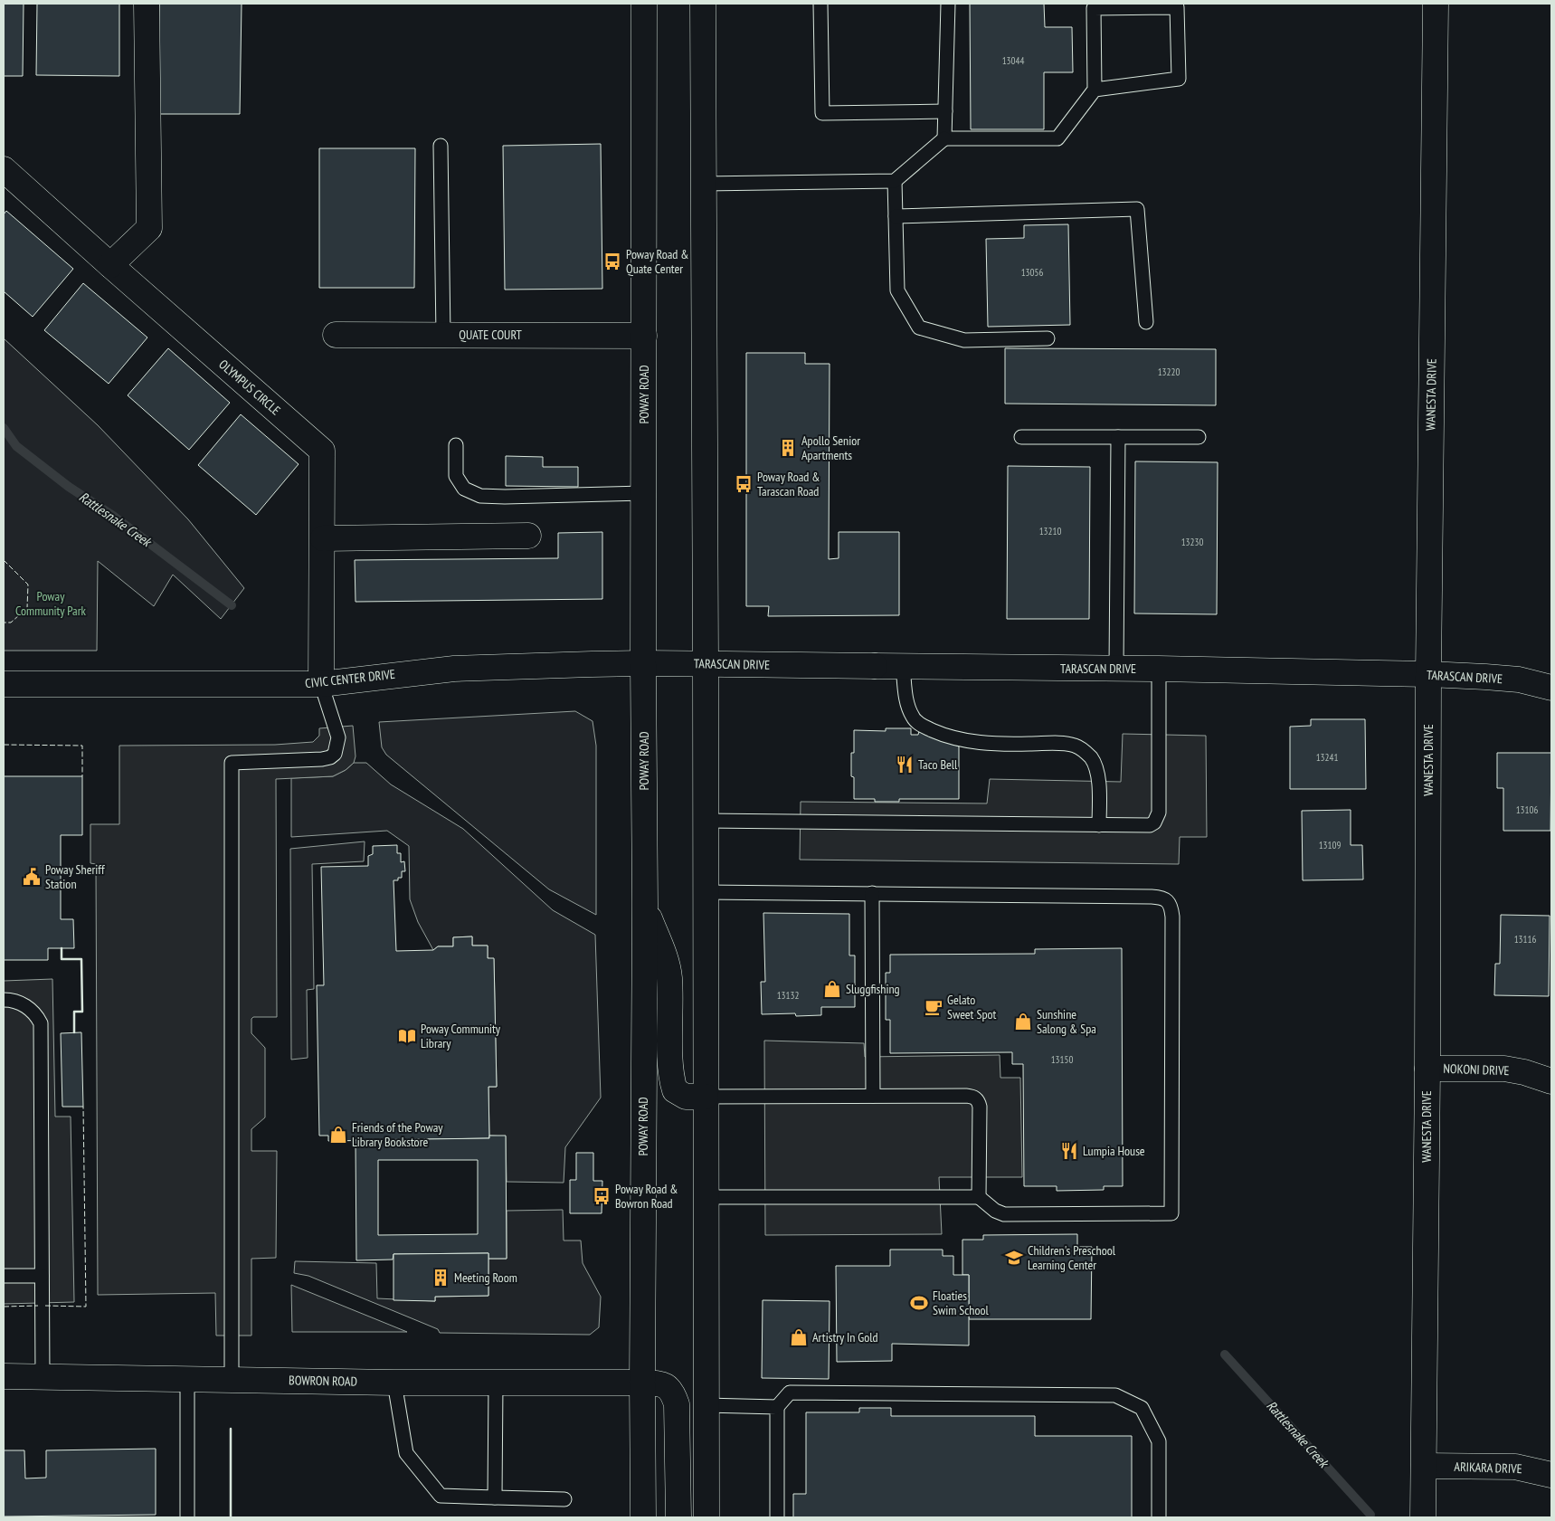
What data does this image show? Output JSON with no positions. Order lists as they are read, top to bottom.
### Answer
{
  "streets": {
    "street": [
      "QUATE COURT",
      "OLYMPUS CIRCLE",
      "POWAY ROAD",
      "WANESTA DRIVE",
      "TARASCAN DRIVE",
      "CIVIC CENTER DRIVE",
      "NOKONI DRIVE",
      "BOWRON ROAD",
      "ARIKARA DRIVE"
    ]
  },
  "crossings": [
    ["QUATE COURT", "POWAY ROAD"],
    ["OLYMPUS CIRCLE", "CIVIC CENTER DRIVE"],
    ["POWAY ROAD", "TARASCAN DRIVE"],
    ["POWAY ROAD", "CIVIC CENTER DRIVE"],
    ["POWAY ROAD", "BOWRON ROAD"],
    ["WANESTA DRIVE", "TARASCAN DRIVE"],
    ["WANESTA DRIVE", "NOKONI DRIVE"],
    ["WANESTA DRIVE", "ARIKARA DRIVE"],
    ["TARASCAN DRIVE", "CIVIC CENTER DRIVE"]
  ],
  "water": ["Rattlesnake Creek"],
  "parks": ["Poway Community Park"],
  "places": {
    "bus stop": ["Poway Road & Quate Center", "Poway Road & Tarascan Road", "Poway Road & Bowron Road"],
    "building": ["Apollo Senior Apartments", "Meeting Room"],
    "restaurant": ["Taco Bell", "Lumpia House"],
    "public building": ["Poway Sheriff Station"],
    "shop": [
      "Sluggfishing",
      "Sunshine Salong & Spa",
      "Friends of the Poway Library Bookstore",
      "Artistry In Gold"
    ],
    "cafe": ["Gelato Sweet Spot"],
    "library": ["Poway Community Library"],
    "school or university": ["Children's Preschool Learning Center"],
    "sports": ["Floaties Swim School"]
  },
  "house_numbers": [
    "13044",
    "13056",
    "13220",
    "13210",
    "13230",
    "13241",
    "13106",
    "13109",
    "13116",
    "13132",
    "13150"
  ]
}
